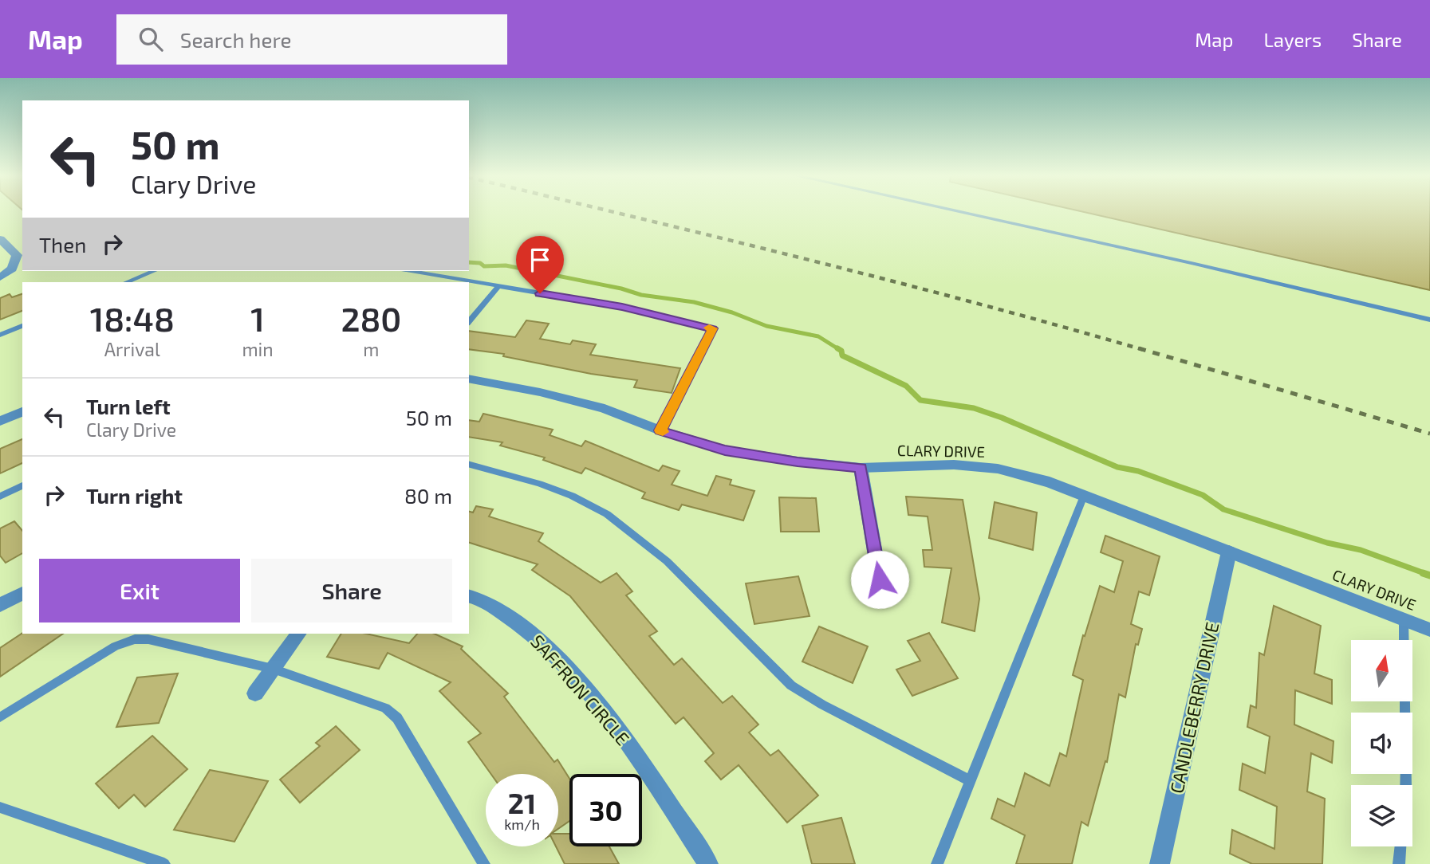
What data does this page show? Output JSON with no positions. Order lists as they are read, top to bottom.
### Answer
{
  "streets": {
    "street": ["CLARY DRIVE", "SAFFRON CIRCLE", "CANDLEBERRY DRIVE"]
  },
  "crossings": [
    ["CLARY DRIVE", "CANDLEBERRY DRIVE"]
  ],
  "north": "top",
  "page": {
    "header": "Map",
    "search": "Search here",
    "nav": ["Map", "Layers", "Share"],
    "turn": ["50 m", "Clary Drive"],
    "then": "Then",
    "eta": [
      "18:48",
      "Arrival",
      "1",
      "min",
      "280",
      "m"
    ],
    "list": [
      {
        "name": "Turn left",
        "note": "Clary Drive",
        "value": "50 m"
      },
      {
        "name": "Turn right",
        "value": "80 m"
      }
    ],
    "buttons": ["Exit", "Share"],
    "speed": "21 km/h",
    "limit": "30"
  }
}
